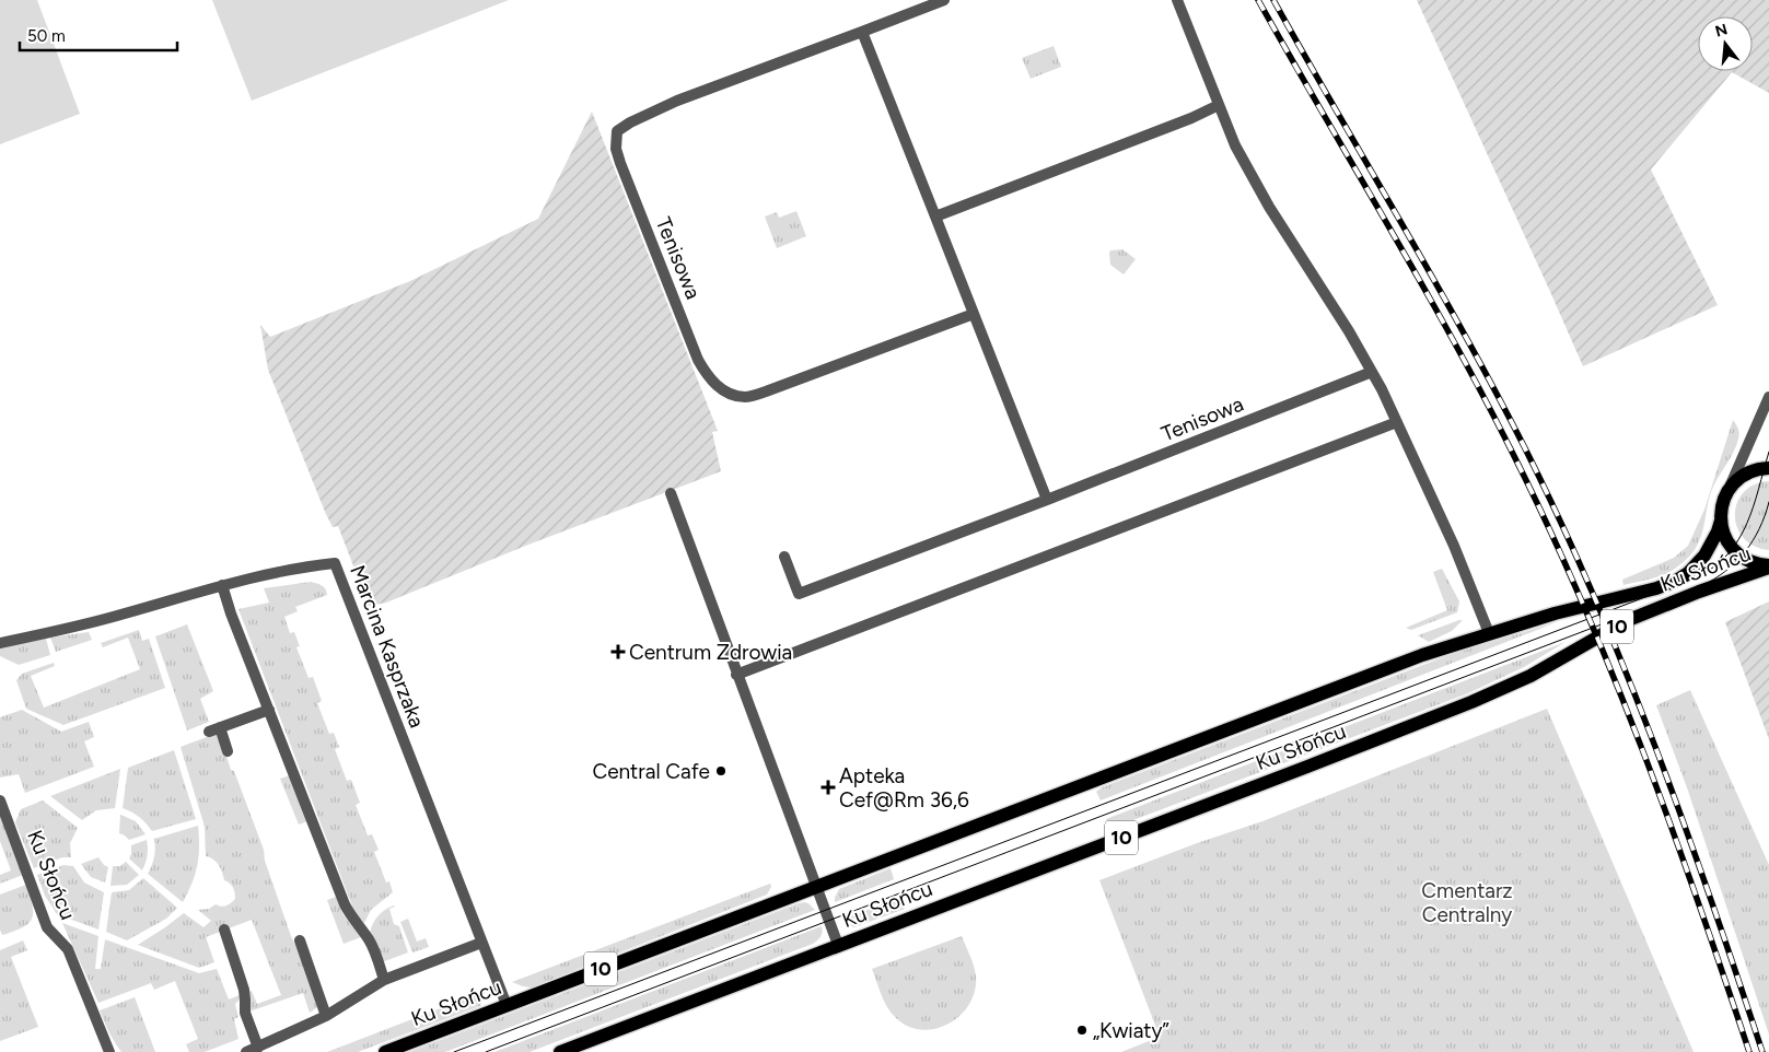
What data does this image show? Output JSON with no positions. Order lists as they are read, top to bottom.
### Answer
{
  "streets": {
    "main road": ["Ku Słońcu", "10"],
    "street": ["Tenisowa", "Marcina Kasprzaka"]
  },
  "crossings": [
    ["Ku Słońcu", "10"],
    ["Ku Słońcu", "Marcina Kasprzaka"]
  ],
  "parks": ["Cmentarz Centralny"],
  "places": {
    "health": ["Centrum Zdrowia", "Apteka Cef@Rm 36,6"],
    "other": ["Central Cafe", "„Kwiaty”"]
  },
  "scale_bar": "50 m",
  "north": "top"
}
